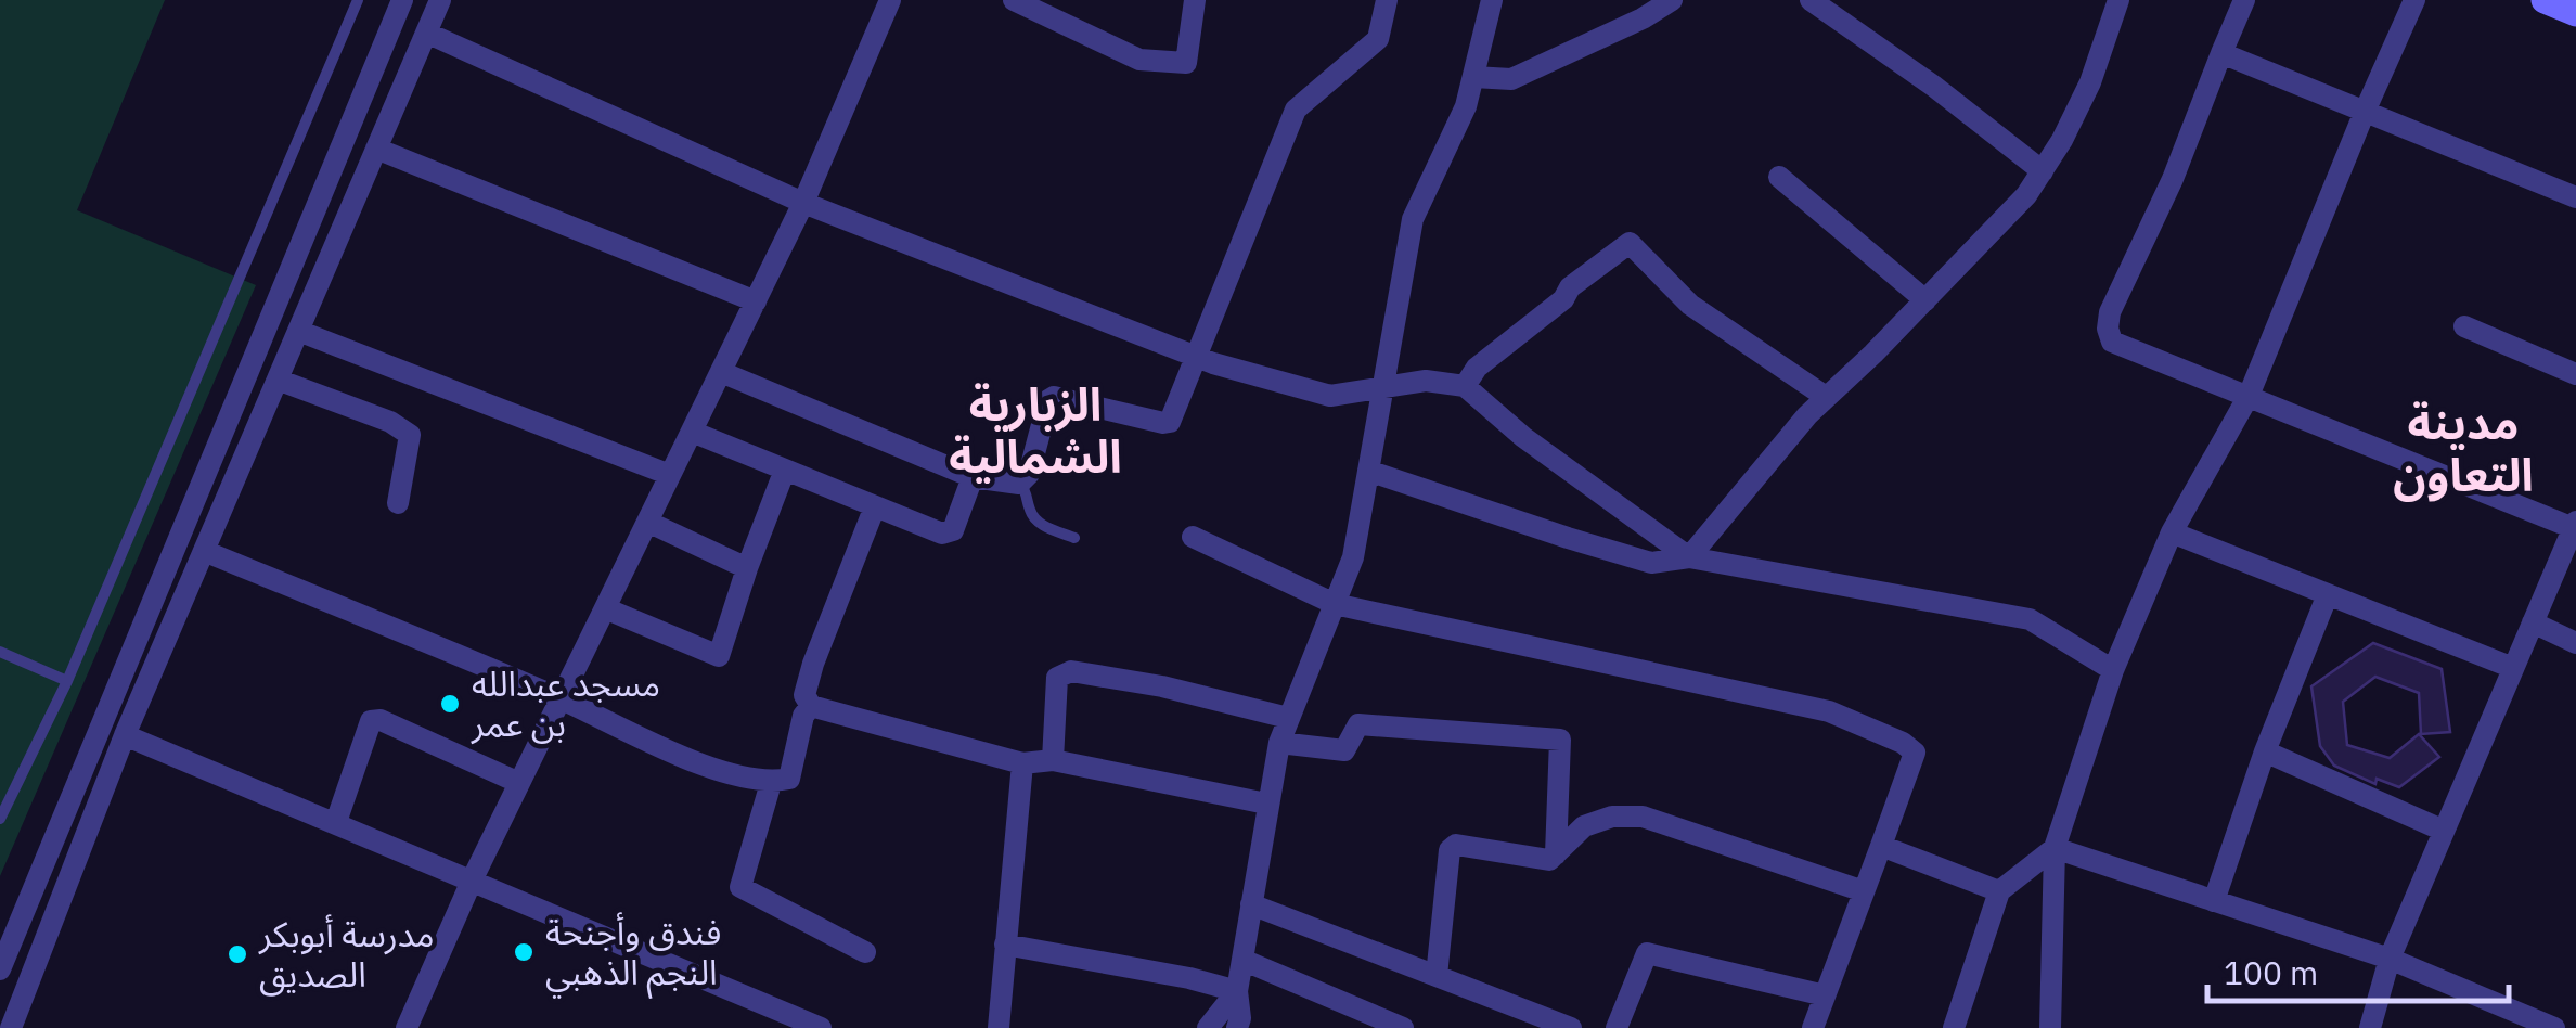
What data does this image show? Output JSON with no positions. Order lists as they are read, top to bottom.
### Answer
{
  "districts": ["الزبارية الشمالية", "مدينة التعاون"],
  "places": ["مسجد عبدالله بن عمر", "فندق وأجنحة النجم الذهبي", "مدرسة أبوبكر الصديق"],
  "scale_bar": "100 m"
}
